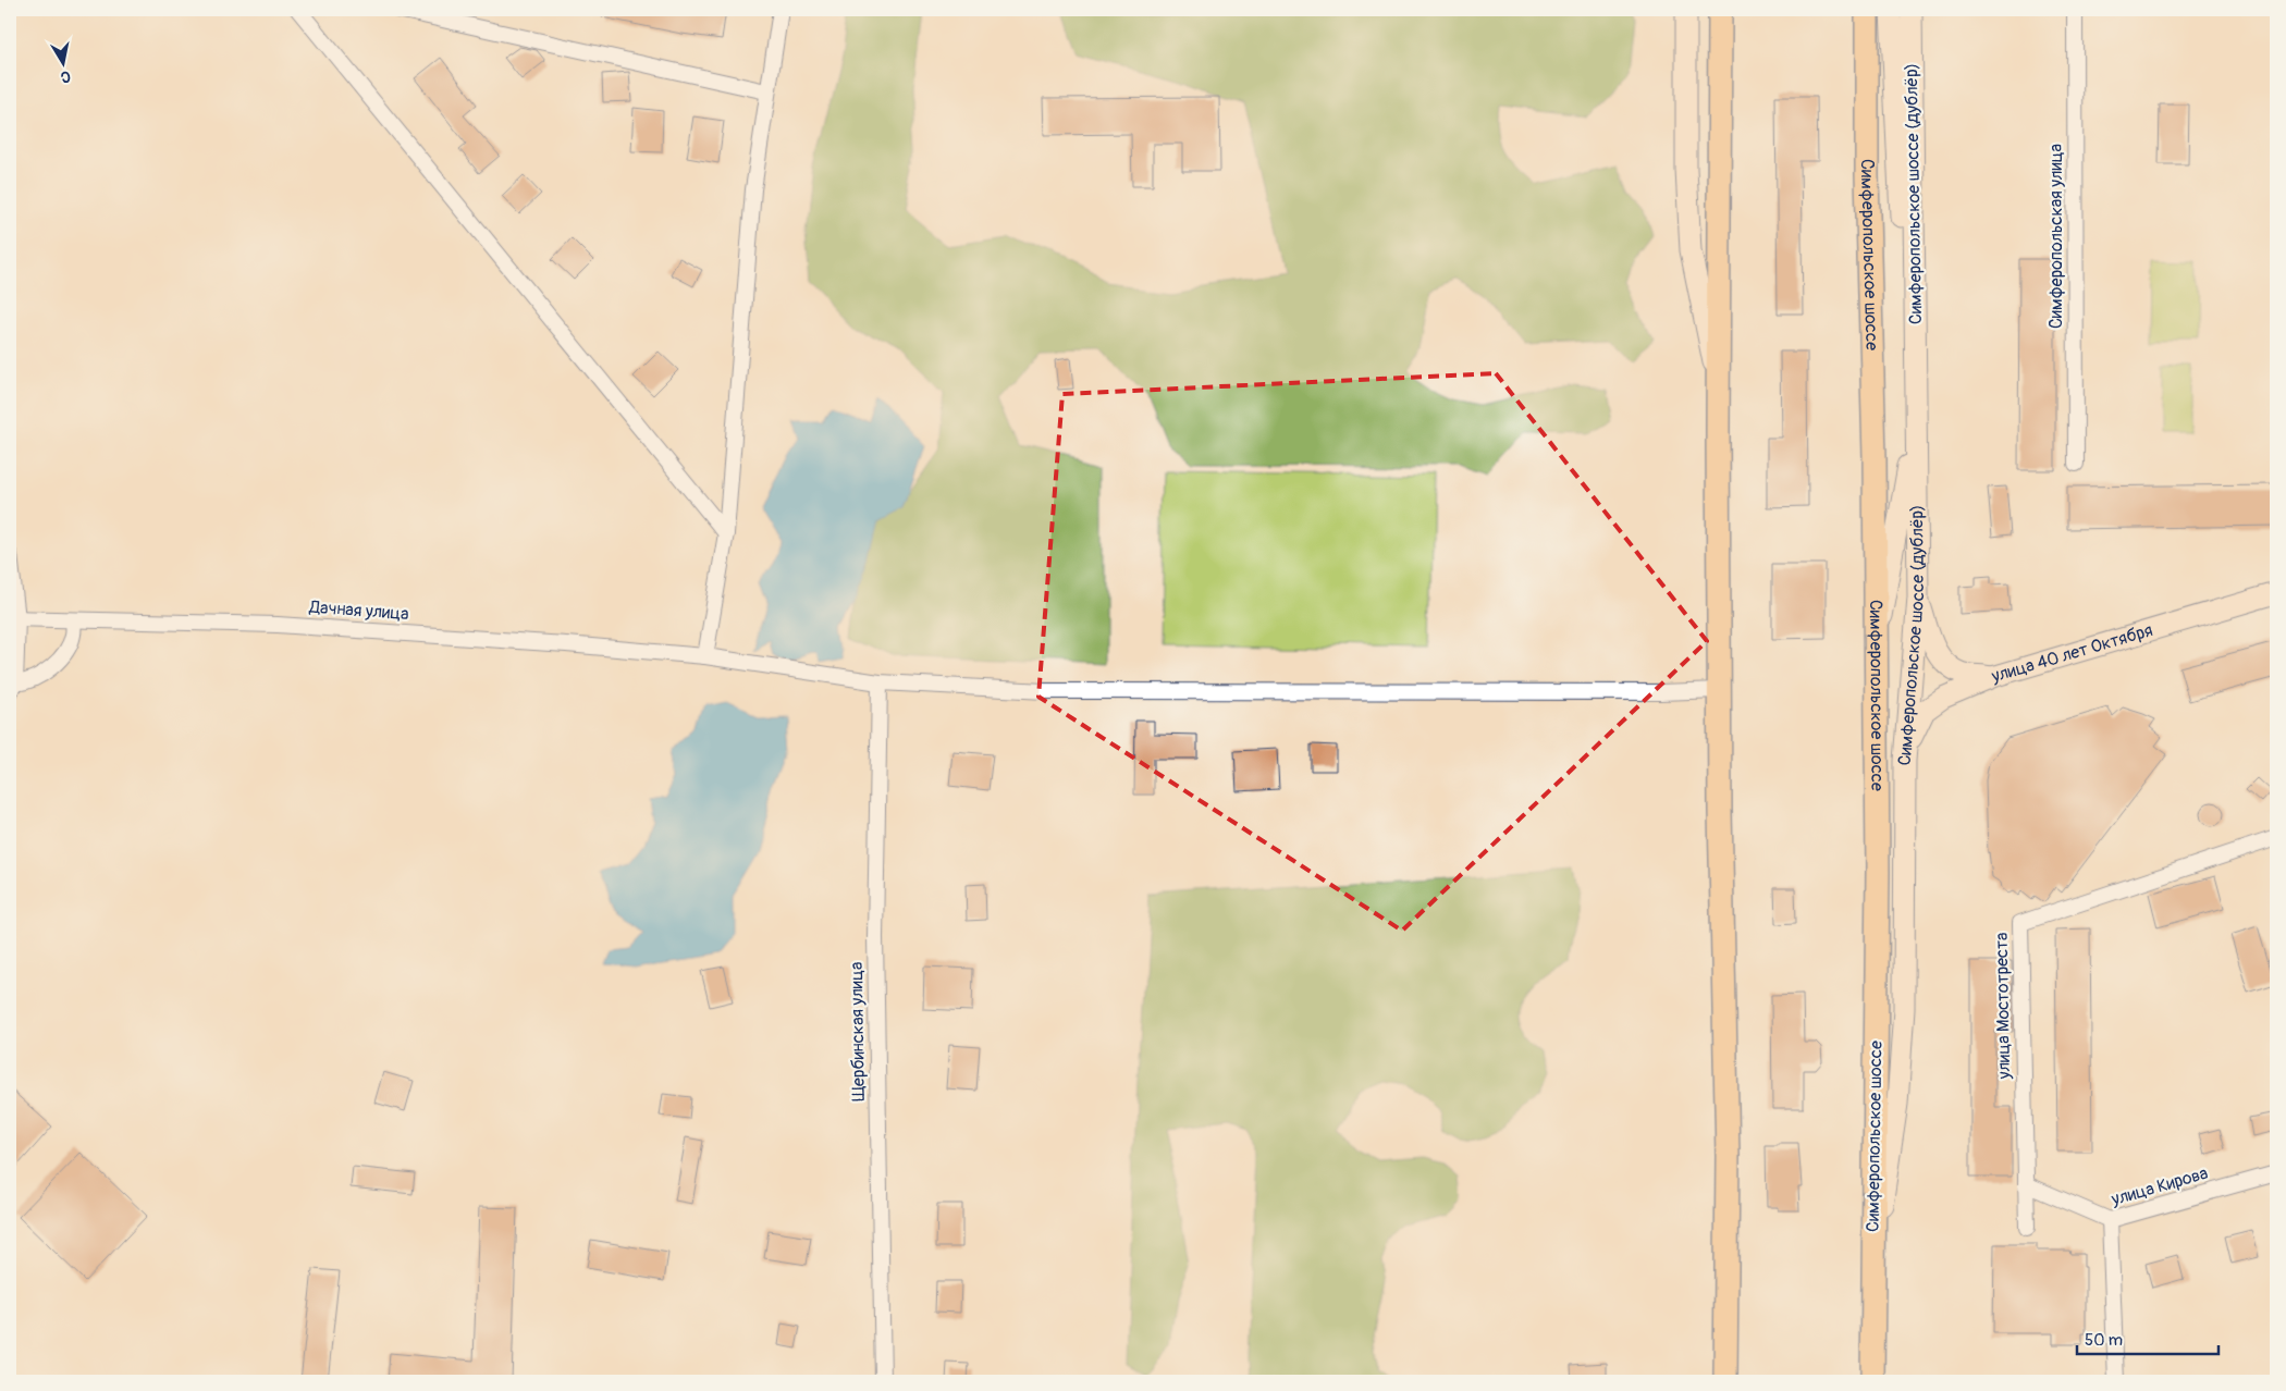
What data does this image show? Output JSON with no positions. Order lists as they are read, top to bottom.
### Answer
{
  "streets": {
    "main road": ["Симферопольское шоссе (дублёр)", "Симферопольское шоссе", "улица 40 лет Октября"],
    "street": [
      "Симферопольская улица",
      "Дачная улица",
      "улица Мостотреста",
      "Щербинская улица",
      "улица Кирова"
    ]
  },
  "crossings": [
    ["Симферопольское шоссе (дублёр)", "Симферопольское шоссе"],
    ["Симферопольское шоссе (дублёр)", "улица 40 лет Октября"],
    ["Дачная улица", "Щербинская улица"],
    ["улица Мостотреста", "улица Кирова"]
  ],
  "scale_bar": "50 m",
  "north": "bottom"
}
